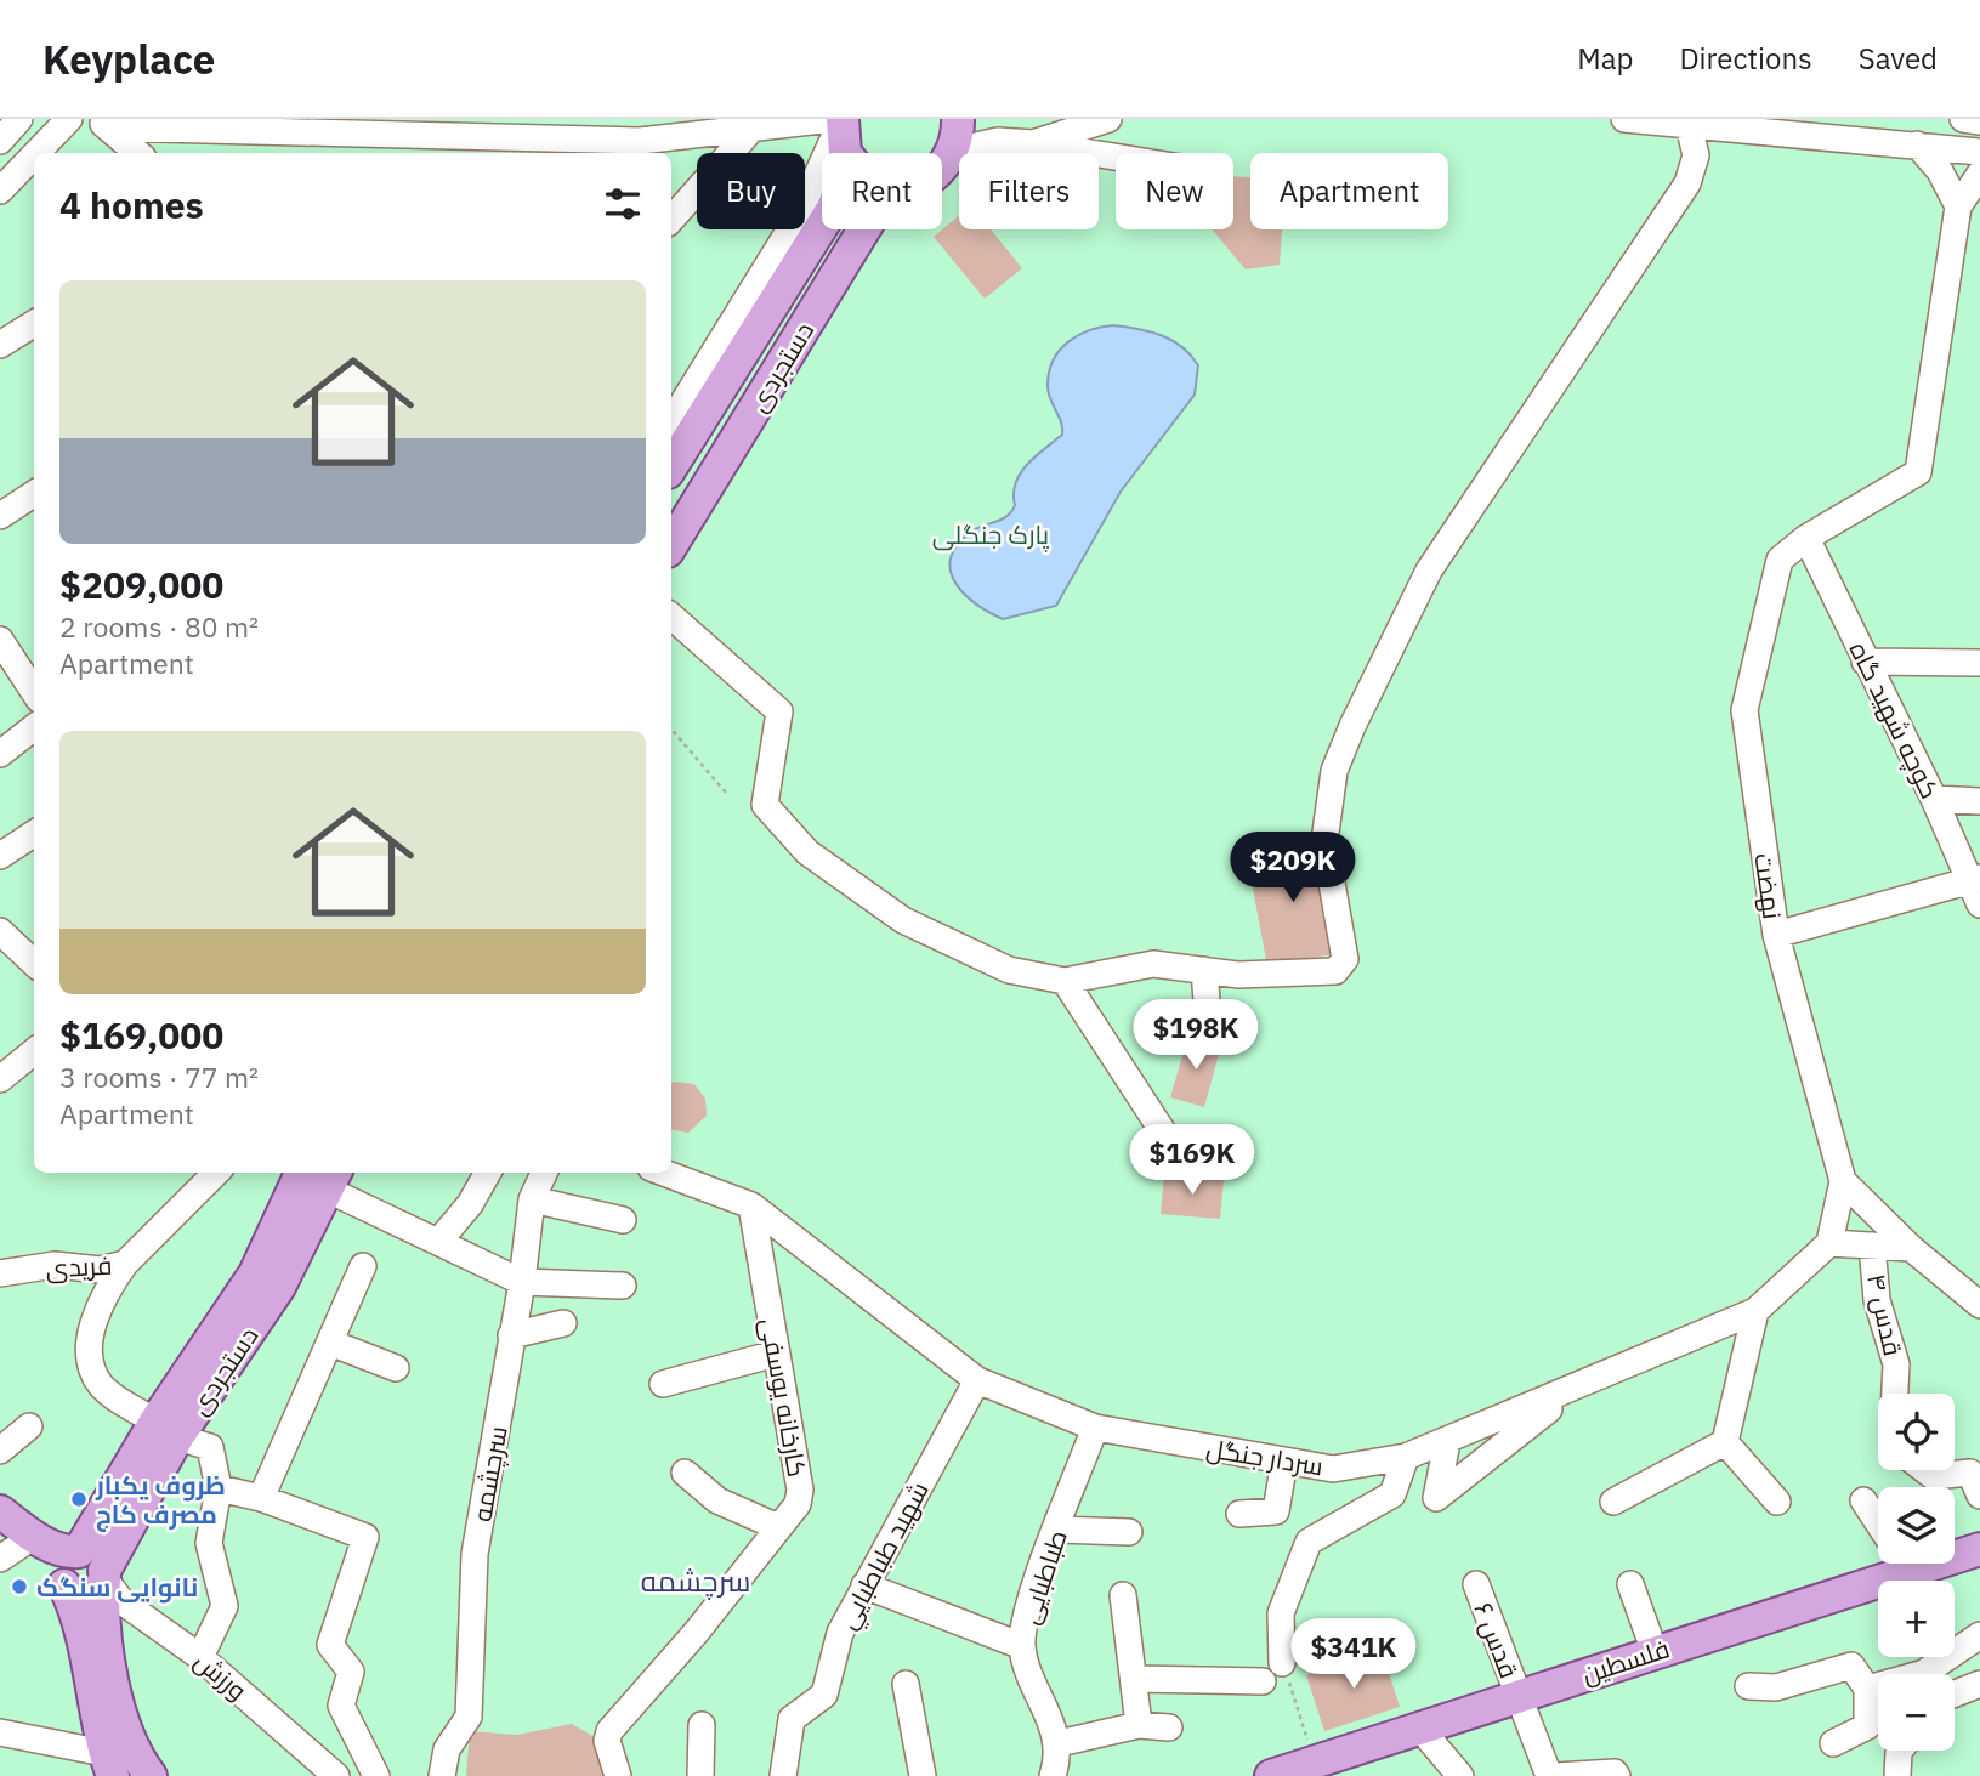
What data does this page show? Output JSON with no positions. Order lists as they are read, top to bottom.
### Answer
{
  "streets": {
    "main road": ["دستجردی", "فلسطین"],
    "street": [
      "کوچه شهید گاه",
      "نهضت",
      "فریدی",
      "قدس ۴",
      "کارخانه یوسفی",
      "سردار جنگل",
      "سرچشمه",
      "شهيد طباطبايي",
      "طباطبایی",
      "قدس ۶",
      "ورزش"
    ]
  },
  "crossings": [
    ["دستجردی", "ورزش"],
    ["کوچه شهید گاه", "نهضت"],
    ["نهضت", "سردار جنگل"],
    ["کارخانه یوسفی", "سردار جنگل"],
    ["سردار جنگل", "شهيد طباطبايي"],
    ["سردار جنگل", "طباطبایی"],
    ["قدس ۶", "فلسطین"]
  ],
  "districts": ["سرچشمه"],
  "parks": ["پارک جنگلی"],
  "places": ["ظروف یکبار مصرف کاج", "نانوایی سنگک"],
  "page": {
    "header": "Keyplace",
    "nav": ["Map", "Directions", "Saved"],
    "chip": [
      "Buy",
      "Rent",
      "Filters",
      "New",
      "Apartment"
    ],
    "heading": "4 homes",
    "list": [
      {
        "name": "$209,000",
        "note": "2 rooms · 80 m² · Apartment"
      },
      {
        "name": "$169,000",
        "note": "3 rooms · 77 m² · Apartment"
      }
    ],
    "price": [
      "$209K",
      "$198K",
      "$169K",
      "$341K"
    ],
    "map_buttons": ["+", "−"]
  }
}
